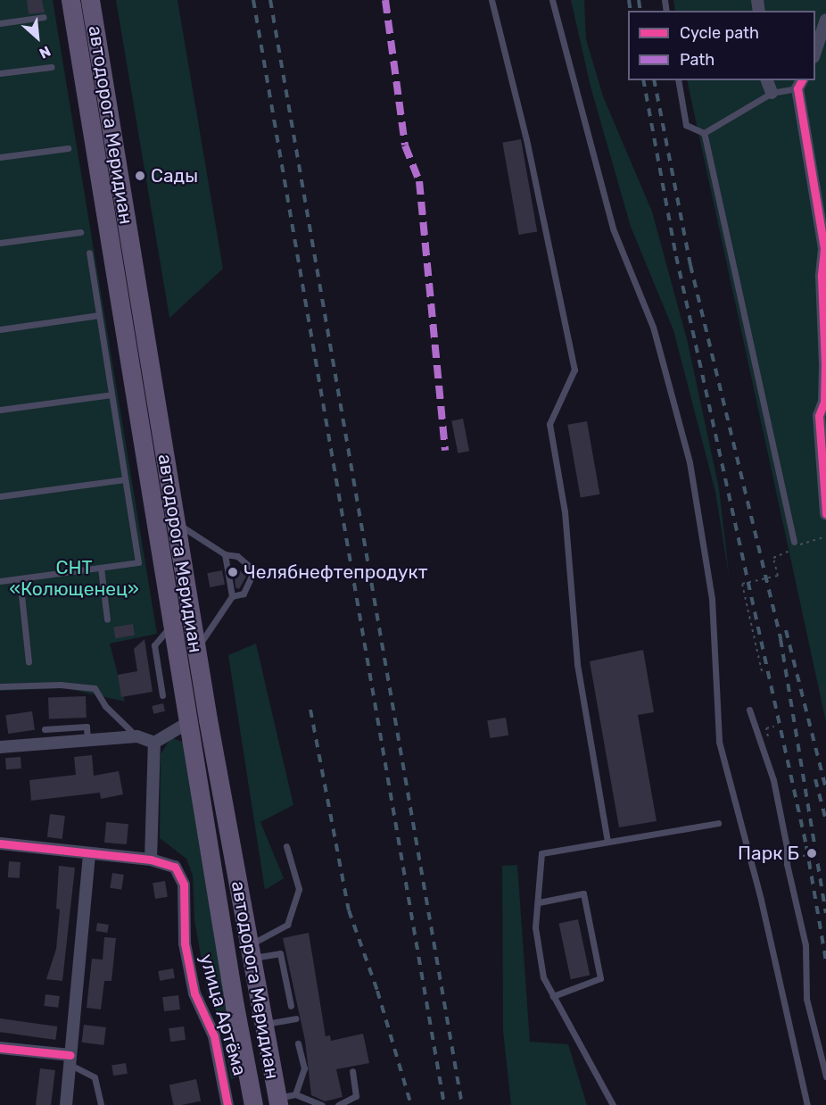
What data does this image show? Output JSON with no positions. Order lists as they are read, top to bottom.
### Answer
{
  "streets": {
    "main road": ["автодорога Меридиан"],
    "street": ["улица Артёма"]
  },
  "parks": ["СНТ «Колющенец»"],
  "places": ["Сады", "Челябнефтепродукт", "Парк Б"],
  "legend": ["Cycle path", "Path"],
  "north": "bottom right"
}
